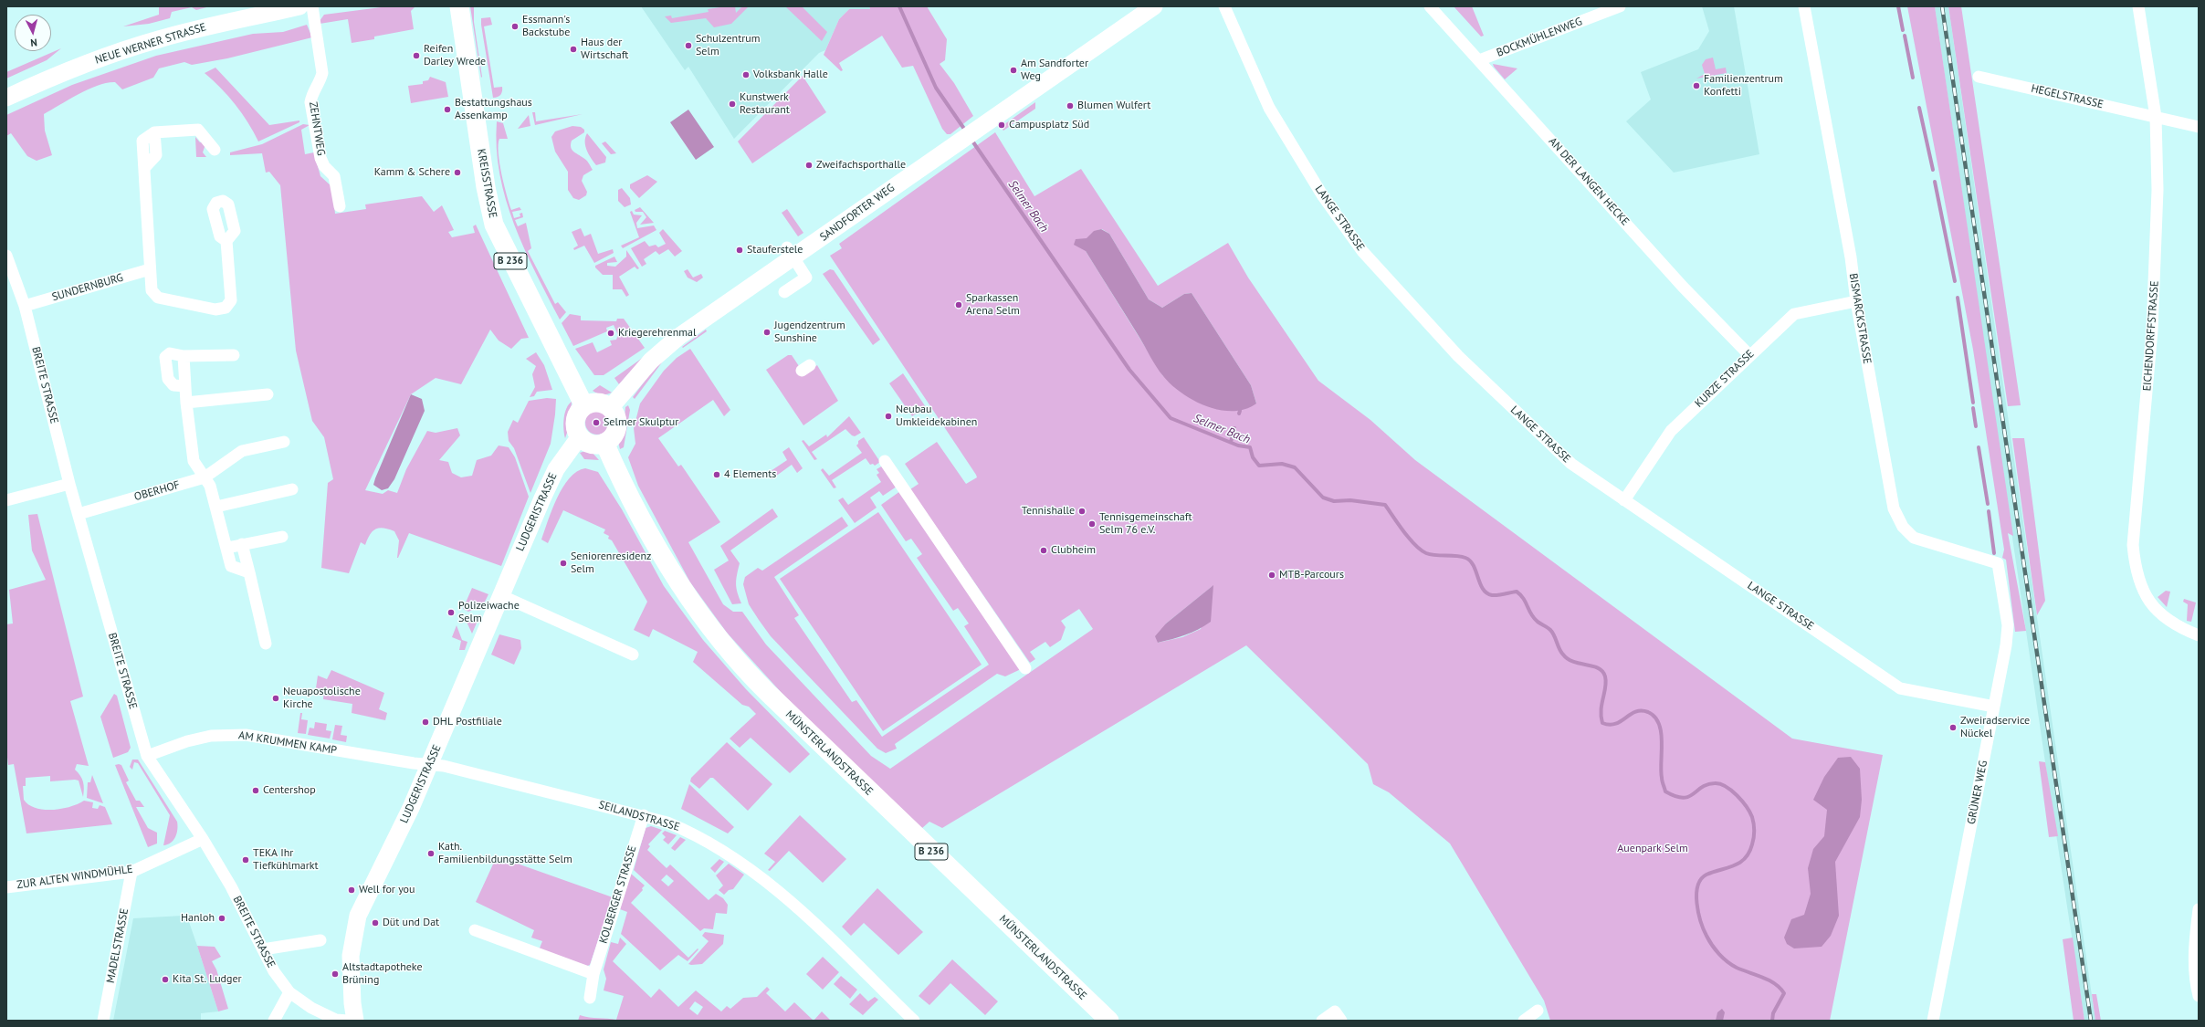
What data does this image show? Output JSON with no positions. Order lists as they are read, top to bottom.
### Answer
{
  "streets": {
    "main road": ["KREISSTRASSE", "B 236", "MÜNSTERLANDSTRASSE"],
    "street": [
      "BOCKMÜHLENWEG",
      "NEUE WERNER STRASSE",
      "HEGELSTRASSE",
      "ZEHNTWEG",
      "AN DER LANGEN HECKE",
      "SANDFORTER WEG",
      "LANGE STRASSE",
      "SUNDERNBURG",
      "BISMARCKSTRASSE",
      "EICHENDORFFSTRASSE",
      "KURZE STRASSE",
      "BREITE STRASSE",
      "OBERHOF",
      "LUDGERISTRASSE",
      "AM KRUMMEN KAMP",
      "GRÜNER WEG",
      "SEILANDSTRASSE",
      "ZUR ALTEN WINDMÜHLE",
      "KOLBERGER STRASSE",
      "MADELSTRASSE"
    ]
  },
  "crossings": [
    ["BOCKMÜHLENWEG", "AN DER LANGEN HECKE"],
    ["HEGELSTRASSE", "EICHENDORFFSTRASSE"],
    ["AN DER LANGEN HECKE", "KURZE STRASSE"],
    ["KREISSTRASSE", "SANDFORTER WEG"],
    ["KREISSTRASSE", "LUDGERISTRASSE"],
    ["KREISSTRASSE", "MÜNSTERLANDSTRASSE"],
    ["SANDFORTER WEG", "LUDGERISTRASSE"],
    ["SANDFORTER WEG", "MÜNSTERLANDSTRASSE"],
    ["LANGE STRASSE", "KURZE STRASSE"],
    ["LANGE STRASSE", "GRÜNER WEG"],
    ["SUNDERNBURG", "BREITE STRASSE"],
    ["BISMARCKSTRASSE", "KURZE STRASSE"],
    ["BISMARCKSTRASSE", "GRÜNER WEG"],
    ["BREITE STRASSE", "OBERHOF"],
    ["BREITE STRASSE", "AM KRUMMEN KAMP"],
    ["BREITE STRASSE", "ZUR ALTEN WINDMÜHLE"],
    ["LUDGERISTRASSE", "AM KRUMMEN KAMP"],
    ["LUDGERISTRASSE", "MÜNSTERLANDSTRASSE"],
    ["LUDGERISTRASSE", "SEILANDSTRASSE"],
    ["AM KRUMMEN KAMP", "SEILANDSTRASSE"],
    ["SEILANDSTRASSE", "KOLBERGER STRASSE"],
    ["ZUR ALTEN WINDMÜHLE", "MADELSTRASSE"]
  ],
  "water": ["Selmer Bach"],
  "parks": ["Auenpark Selm"],
  "places": [
    "Essmann's Backstube",
    "Schulzentrum Selm",
    "Haus der Wirtschaft",
    "Reifen Darley Wrede",
    "Am Sandforter Weg",
    "Volksbank Halle",
    "Familienzentrum Konfetti",
    "Kunstwerk Restaurant",
    "Blumen Wulfert",
    "Bestattungshaus Assenkamp",
    "Campusplatz Süd",
    "Zweifachsporthalle",
    "Kamm & Schere",
    "Stauferstele",
    "Sparkassen Arena Selm",
    "Jugendzentrum Sunshine",
    "Kriegerehrenmal",
    "Neubau Umkleidekabinen",
    "Selmer Skulptur",
    "4 Elements",
    "Tennishalle",
    "Tennisgemeinschaft Selm 76 e.V.",
    "Clubheim",
    "Seniorenresidenz Selm",
    "MTB-Parcours",
    "Polizeiwache Selm",
    "Neuapostolische Kirche",
    "DHL Postfiliale",
    "Zweiradservice Nückel",
    "Centershop",
    "Kath. Familienbildungsstätte Selm",
    "TEKA Ihr Tiefkühlmarkt",
    "Well for you",
    "Hanloh",
    "Düt und Dat",
    "Altstadtapotheke Brüning",
    "Kita St. Ludger"
  ],
  "north": "bottom"
}
